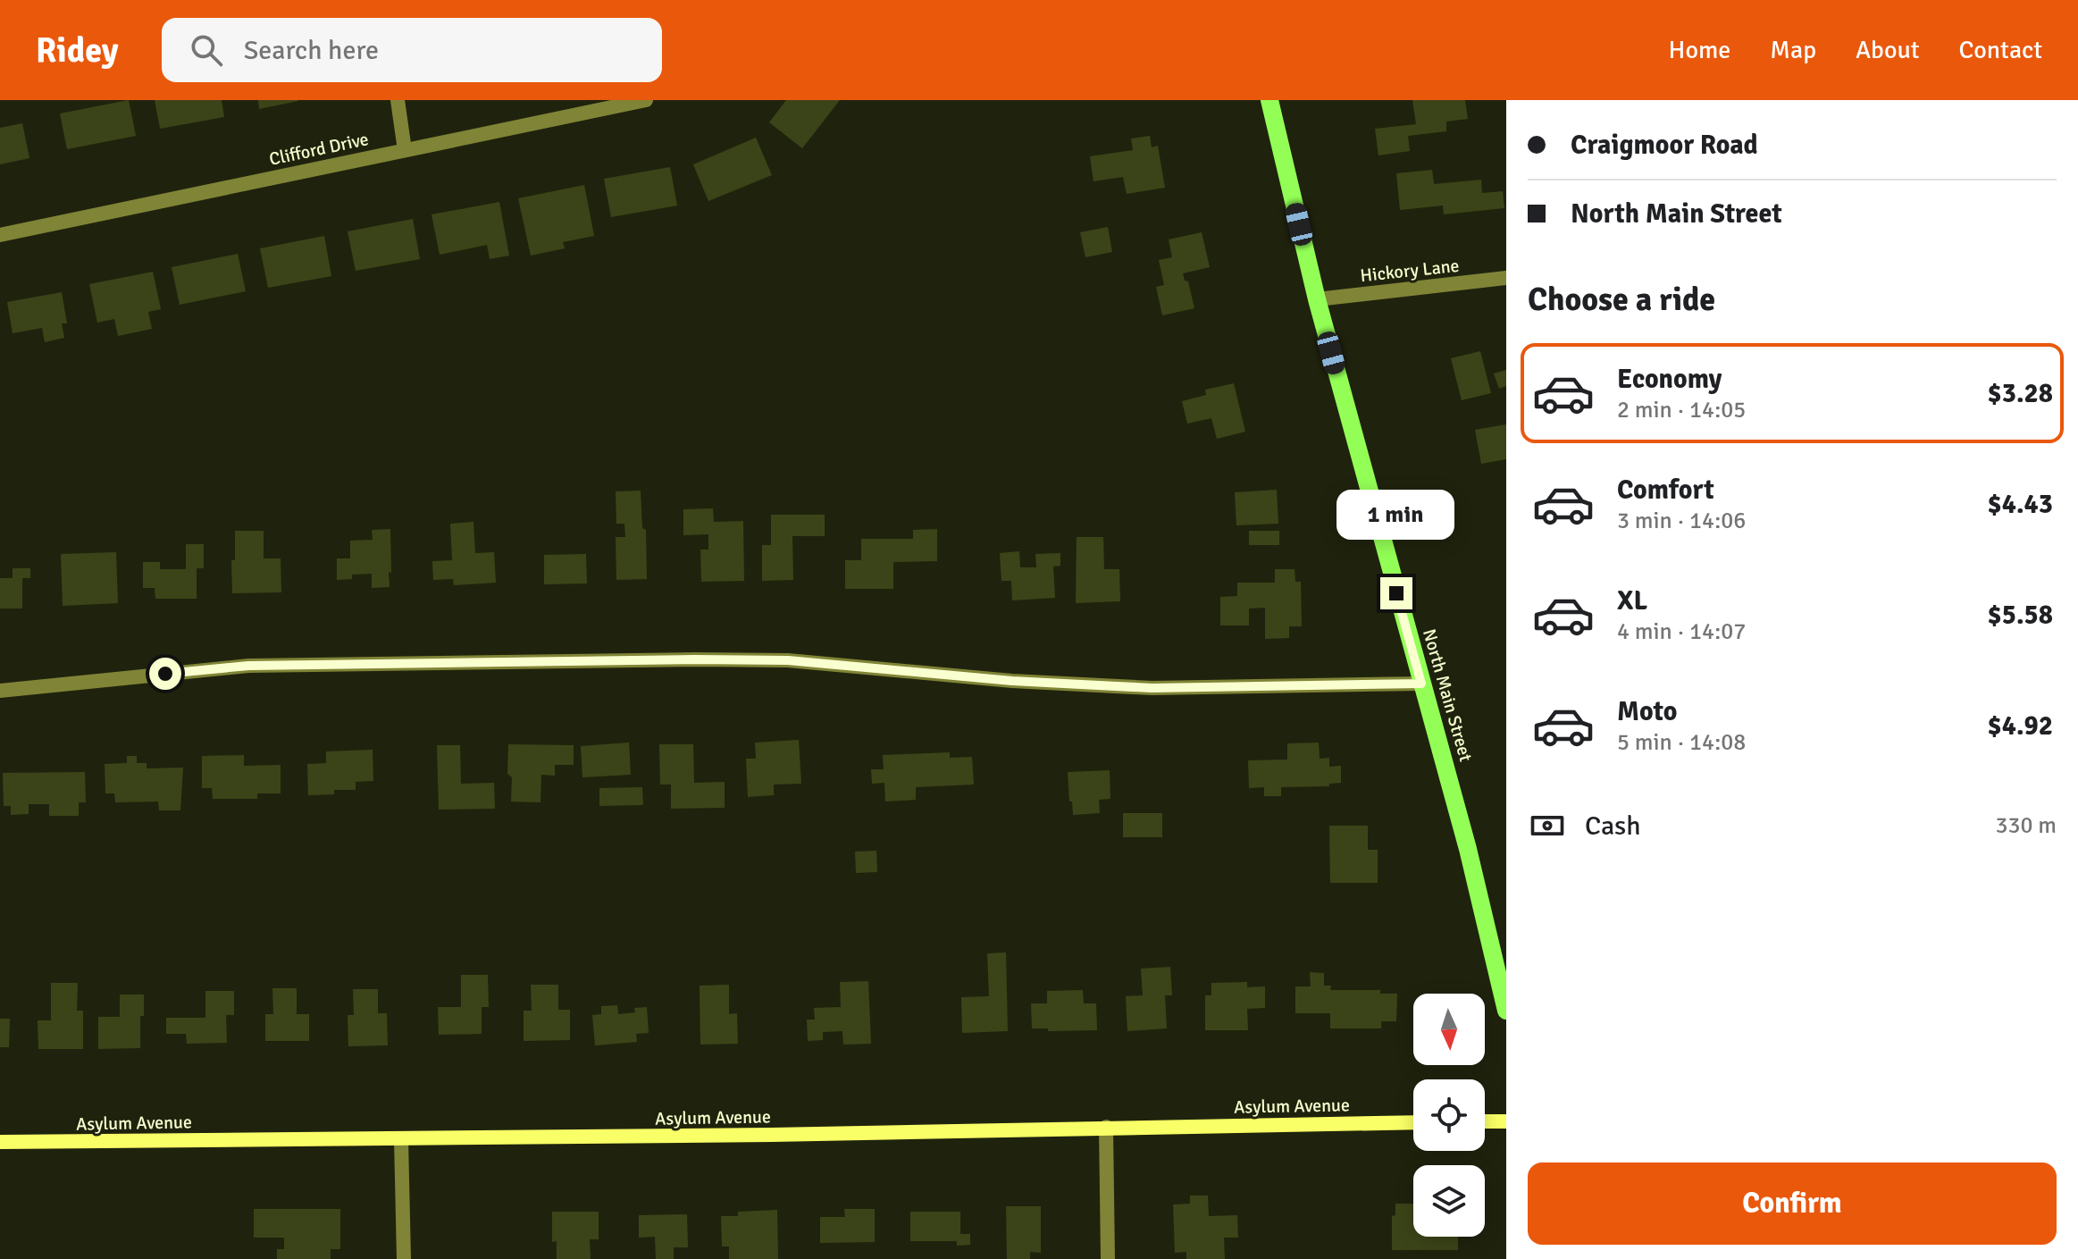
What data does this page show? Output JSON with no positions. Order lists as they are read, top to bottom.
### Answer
{
  "streets": {
    "main road": ["North Main Street", "Asylum Avenue"],
    "street": ["Clifford Drive", "Hickory Lane"]
  },
  "crossings": [
    ["Hickory Lane", "North Main Street"]
  ],
  "north": "bottom",
  "page": {
    "header": "Ridey",
    "search": "Search here",
    "nav": [
      "Home",
      "Map",
      "About",
      "Contact"
    ],
    "banner": ["Craigmoor Road", "North Main Street"],
    "heading": "Choose a ride",
    "list": [
      {
        "name": "Economy",
        "note": "2 min · 14:05",
        "value": "$3.28"
      },
      {
        "name": "Comfort",
        "note": "3 min · 14:06",
        "value": "$4.43"
      },
      {
        "name": "XL",
        "note": "4 min · 14:07",
        "value": "$5.58"
      },
      {
        "name": "Moto",
        "note": "5 min · 14:08",
        "value": "$4.92"
      }
    ],
    "bubble": "1 min",
    "pay": ["Cash", "330 m"],
    "buttons": "Confirm"
  }
}
